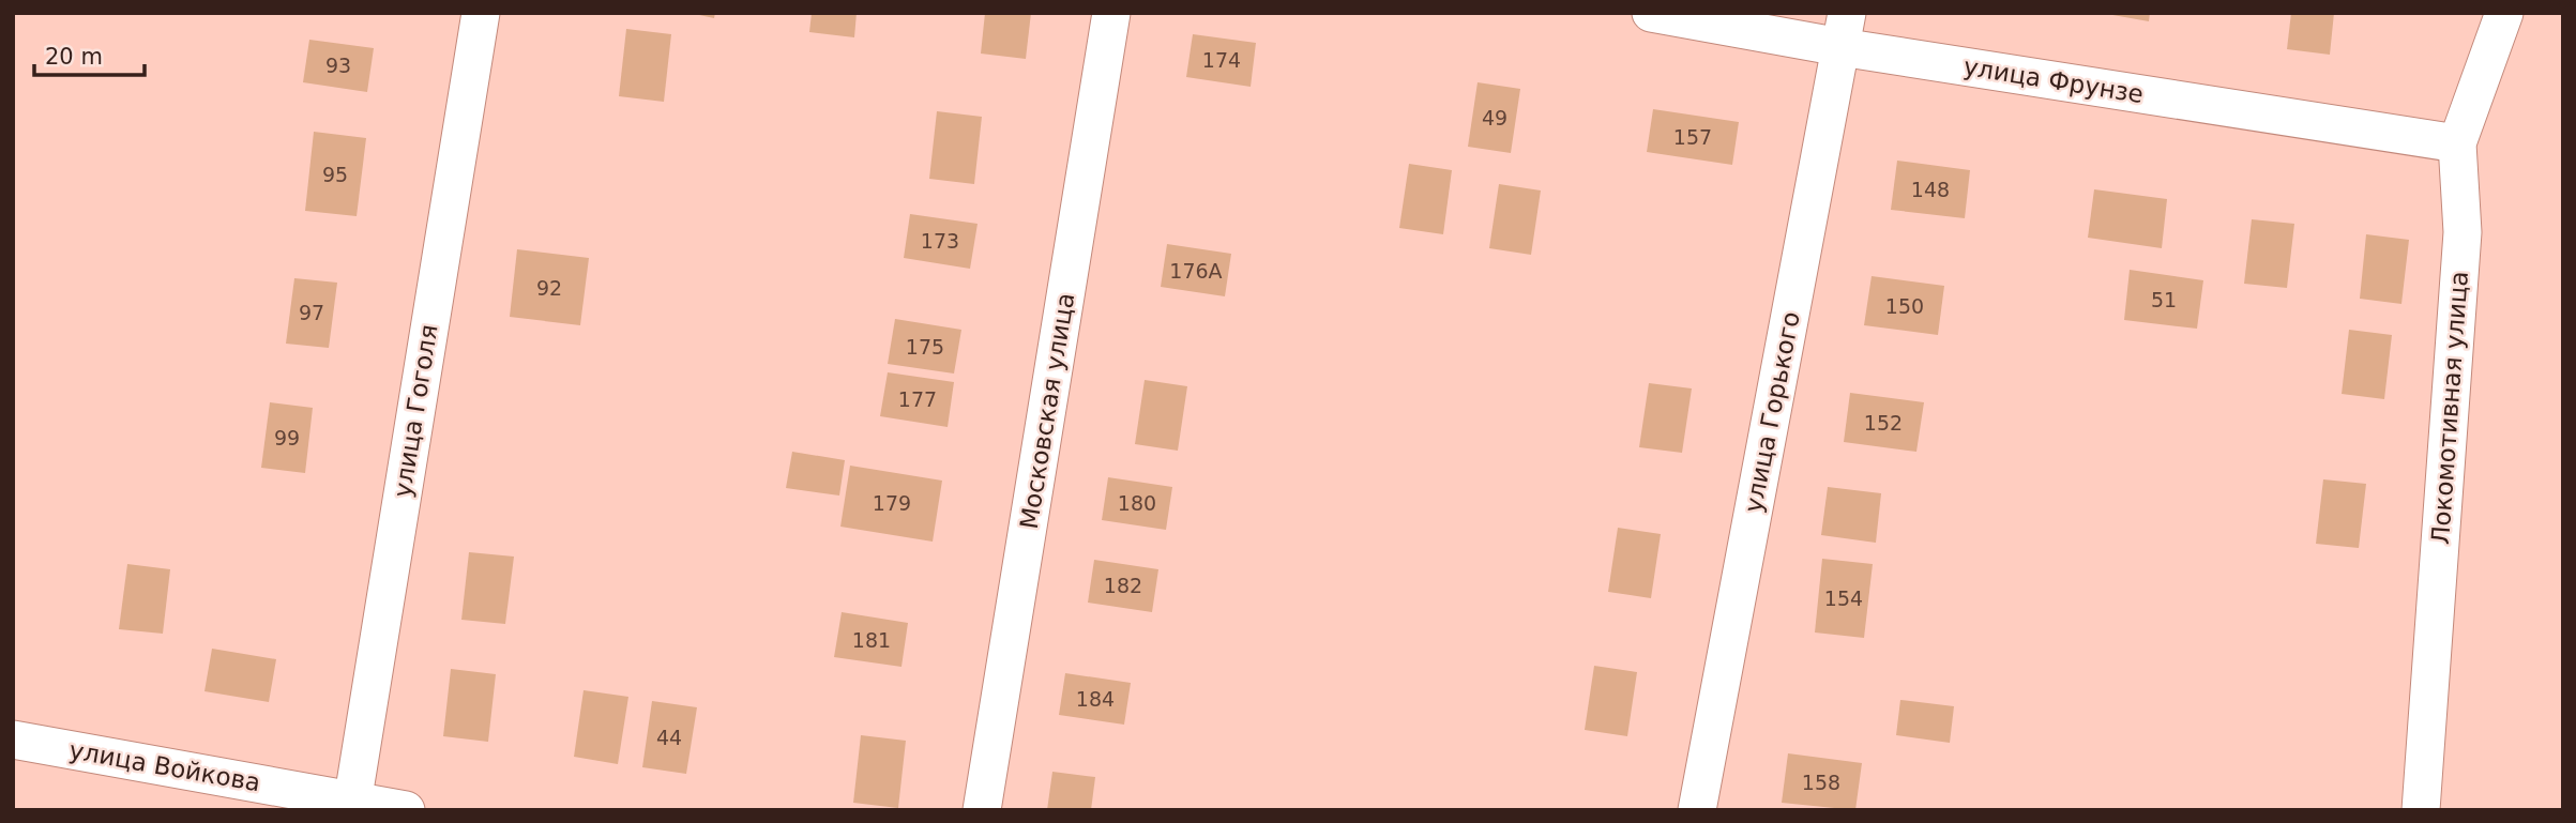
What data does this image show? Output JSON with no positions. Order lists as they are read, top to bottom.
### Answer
{
  "streets": {
    "street": [
      "улица Фрунзе",
      "Локомотивная улица",
      "улица Гоголя",
      "Московская улица",
      "улица Горького",
      "улица Войкова"
    ]
  },
  "crossings": [
    ["улица Фрунзе", "Локомотивная улица"],
    ["улица Фрунзе", "улица Горького"],
    ["улица Гоголя", "улица Войкова"]
  ],
  "house_numbers": [
    "174",
    "93",
    "49",
    "157",
    "95",
    "148",
    "173",
    "176А",
    "92",
    "51",
    "150",
    "97",
    "175",
    "177",
    "152",
    "99",
    "179",
    "180",
    "182",
    "154",
    "181",
    "184",
    "44",
    "158"
  ],
  "scale_bar": "20 m"
}
